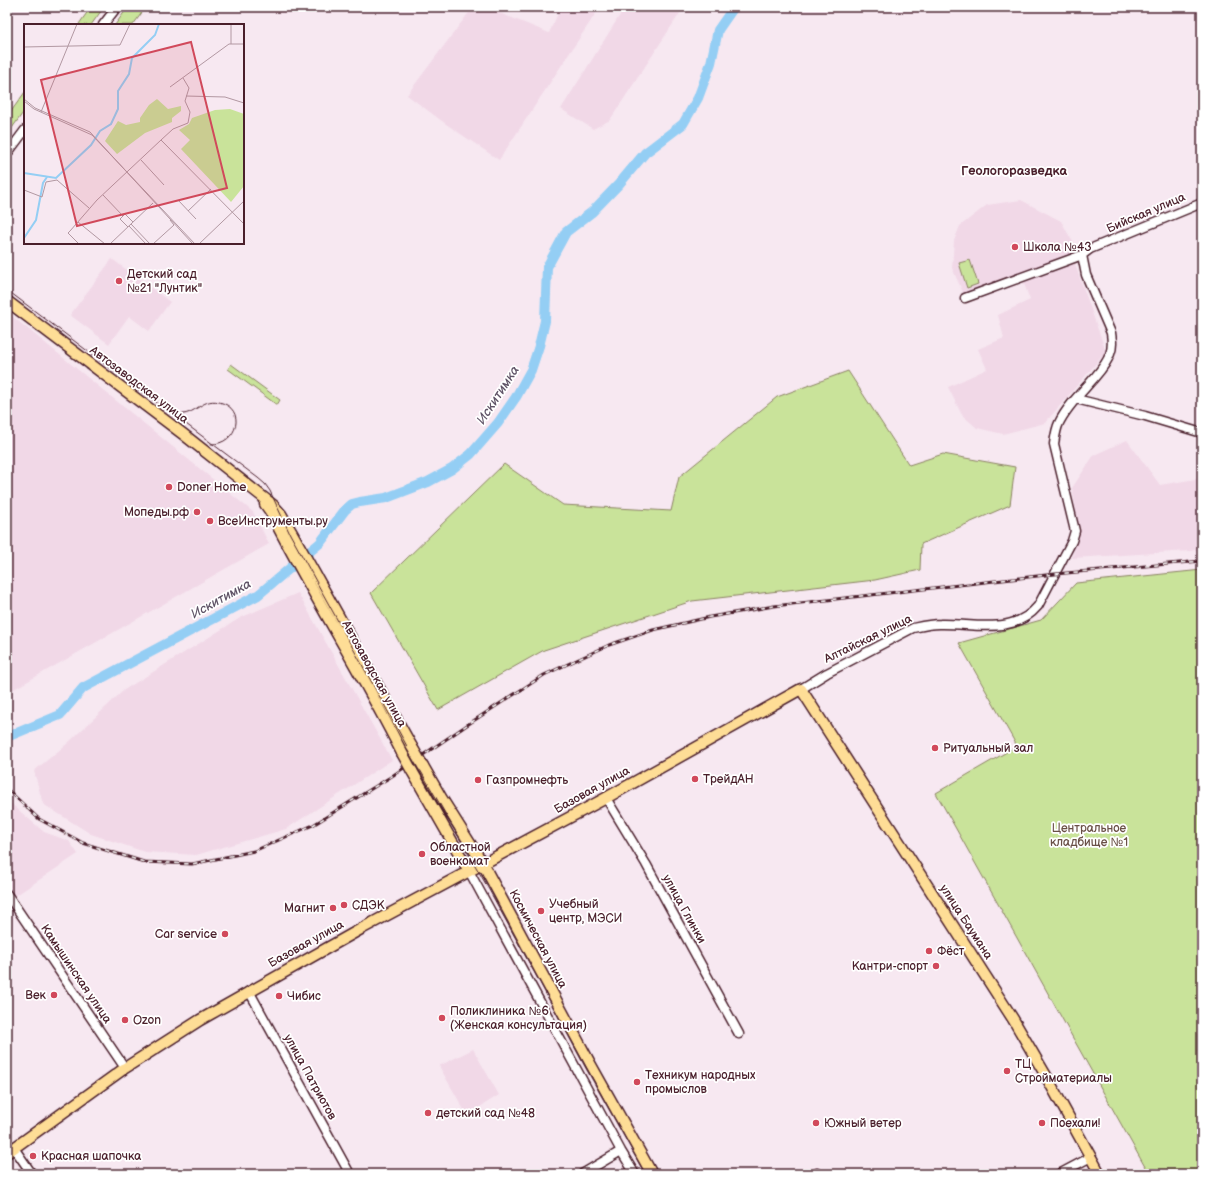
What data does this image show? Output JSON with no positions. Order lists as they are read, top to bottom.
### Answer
{
  "streets": {
    "main road": [
      "Автозаводская улица",
      "Базовая улица",
      "улица Баумана",
      "Космическая улица"
    ],
    "street": [
      "Бийская улица",
      "Алтайская улица",
      "улица Глинки",
      "Камышинская улица",
      "улица Патриотов"
    ]
  },
  "crossings": [
    ["Бийская улица", "Алтайская улица"],
    ["Автозаводская улица", "Базовая улица"],
    ["Автозаводская улица", "Космическая улица"],
    ["Алтайская улица", "Базовая улица"],
    ["Алтайская улица", "улица Баумана"],
    ["Базовая улица", "улица Глинки"],
    ["Базовая улица", "улица Баумана"],
    ["Базовая улица", "Космическая улица"],
    ["Базовая улица", "Камышинская улица"],
    ["Базовая улица", "улица Патриотов"]
  ],
  "districts": ["Геологоразведка"],
  "water": ["Искитимка"],
  "parks": ["Центральное кладбище №1"],
  "places": [
    "Школа №43",
    "Детский сад №21 \"Лунтик\"",
    "Doner Home",
    "Мопеды.рф",
    "ВсеИнструменты.ру",
    "Ритуальный зал",
    "ТрейдАН",
    "Газпромнефть",
    "Областной военкомат",
    "СДЭК",
    "Магнит",
    "Учебный центр, МЭСИ",
    "Car service",
    "Фёст",
    "Кантри-спорт",
    "Век",
    "Чибис",
    "Поликлиника №6 (Женская консультация)",
    "Ozon",
    "ТЦ Стройматериалы",
    "Техникум народных промыслов",
    "детский сад №48",
    "Южный ветер",
    "Поехали!",
    "Красная шапочка"
  ]
}
